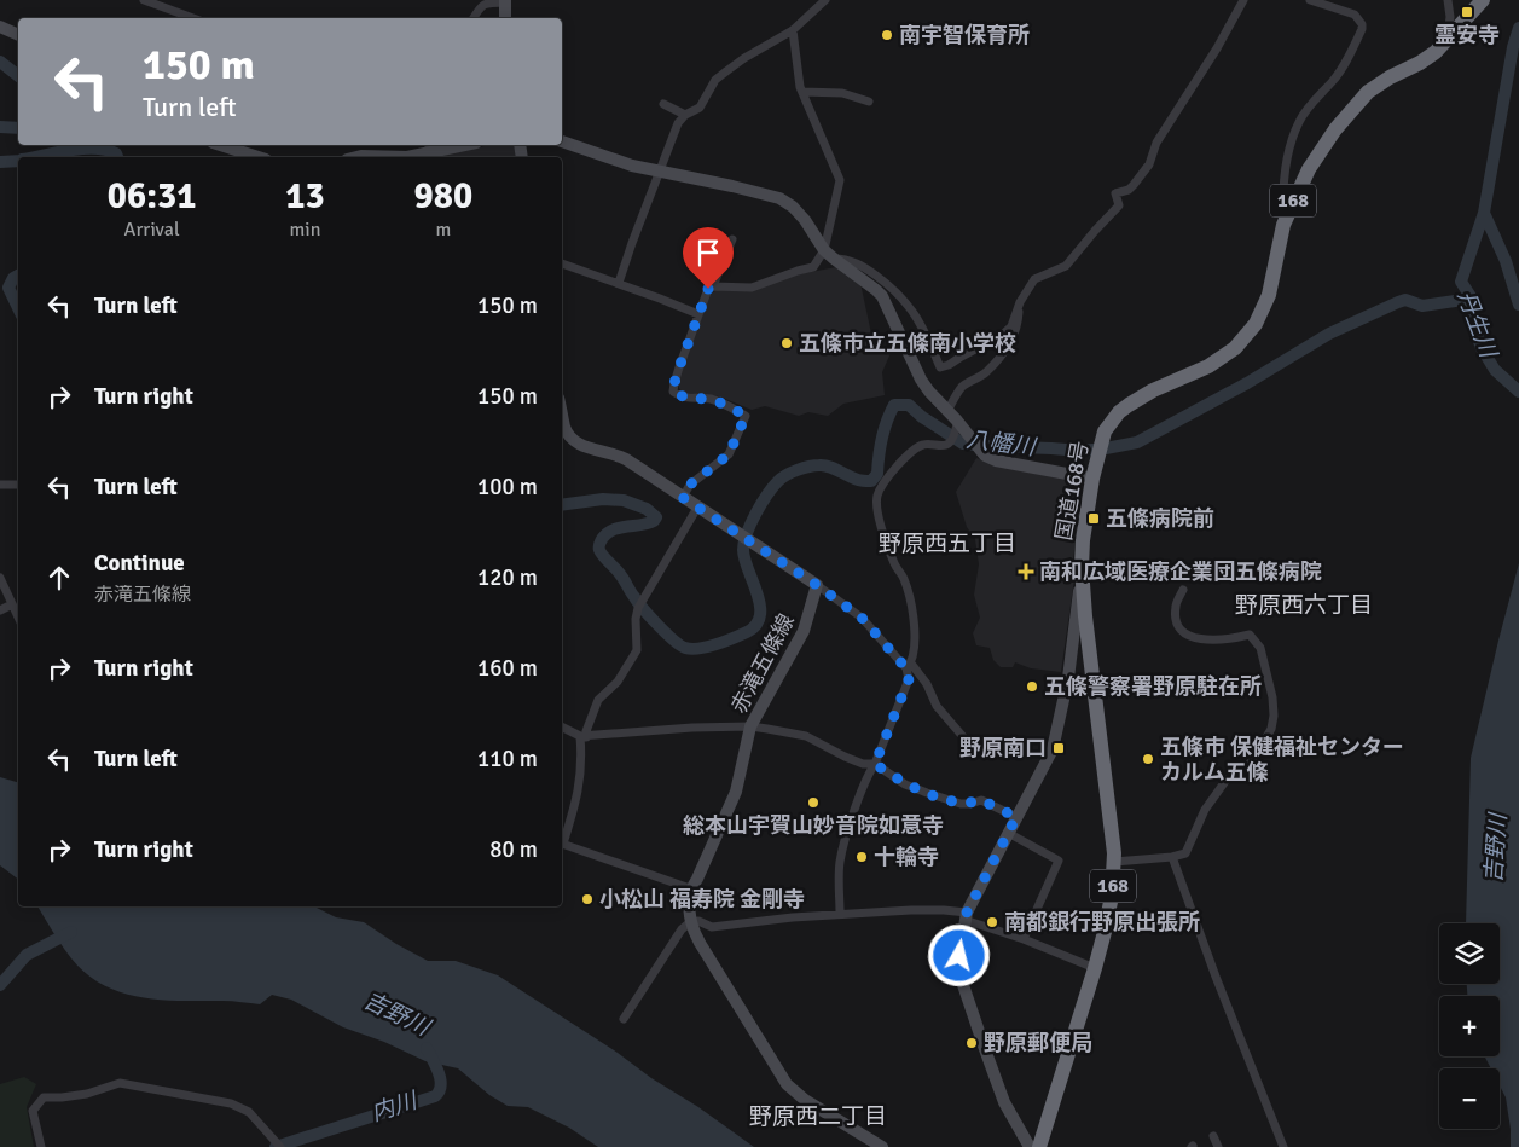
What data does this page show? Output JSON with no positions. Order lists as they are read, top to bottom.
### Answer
{
  "streets": {
    "highway": ["168", "国道168号"],
    "street": ["赤滝五條線"]
  },
  "districts": ["野原西五丁目", "野原西六丁目", "野原西二丁目"],
  "water": [
    "丹生川",
    "八幡川",
    "吉野川",
    "内川"
  ],
  "places": {
    "transit": ["霊安寺", "五條病院前", "野原南口"],
    "other": [
      "南宇智保育所",
      "五條市立五條南小学校",
      "五條警察署野原駐在所",
      "五條市 保健福祉センター カルム五條",
      "総本山宇賀山妙音院如意寺",
      "十輪寺",
      "小松山 福寿院 金剛寺",
      "南都銀行野原出張所",
      "野原郵便局"
    ],
    "health": ["南和広域医療企業団五條病院"]
  },
  "page": {
    "turn": ["150 m", "Turn left"],
    "eta": [
      "06:31",
      "Arrival",
      "13",
      "min",
      "980",
      "m"
    ],
    "list": [
      {
        "name": "Turn left",
        "value": "150 m"
      },
      {
        "name": "Turn right",
        "value": "150 m"
      },
      {
        "name": "Turn left",
        "value": "100 m"
      },
      {
        "name": "Continue",
        "note": "赤滝五條線",
        "value": "120 m"
      },
      {
        "name": "Turn right",
        "value": "160 m"
      },
      {
        "name": "Turn left",
        "value": "110 m"
      },
      {
        "name": "Turn right",
        "value": "80 m"
      }
    ],
    "map_buttons": ["+", "−"]
  }
}
